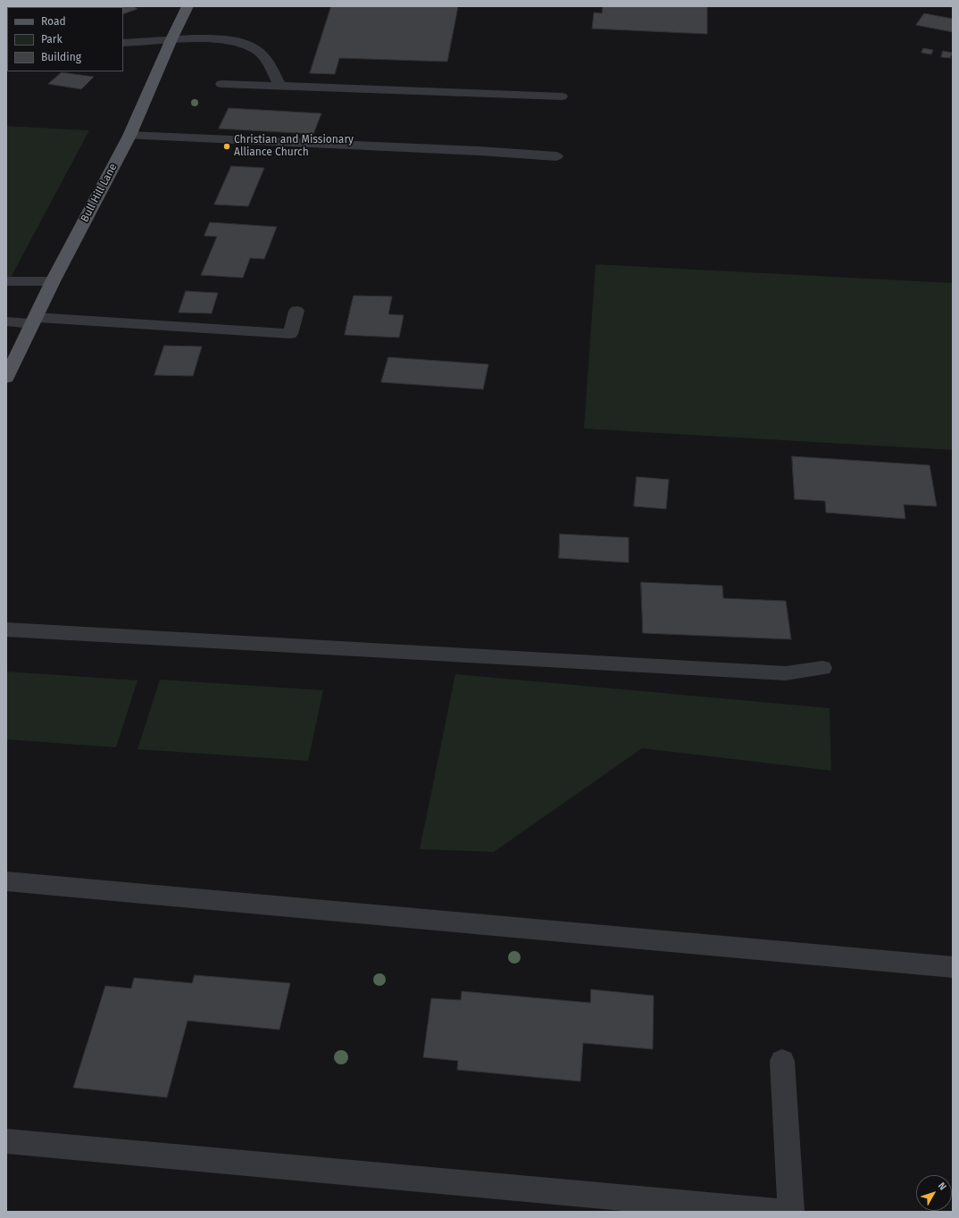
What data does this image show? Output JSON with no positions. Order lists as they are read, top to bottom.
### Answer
{
  "streets": {
    "main road": ["Bull Hill Lane"]
  },
  "places": ["Christian and Missionary Alliance Church"],
  "legend": ["Road", "Park", "Building"],
  "north": "top right"
}
